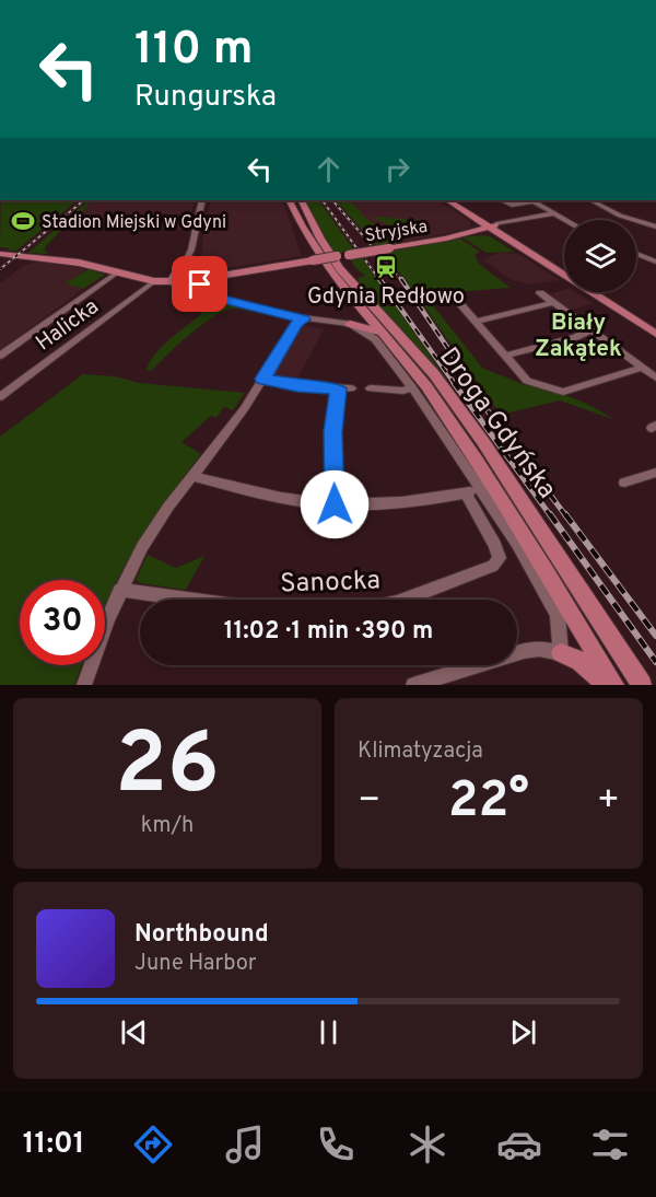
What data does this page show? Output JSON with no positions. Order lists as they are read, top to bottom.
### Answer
{
  "streets": {
    "main road": ["Stryjska", "Droga Gdyńska"],
    "street": ["Halicka", "Sanocka"]
  },
  "districts": ["Biały Zakątek"],
  "places": {
    "sports": ["Stadion Miejski w Gdyni"],
    "station": ["Gdynia Redłowo"]
  },
  "page": {
    "turn": ["110 m", "Rungurska"],
    "limit": "30",
    "trip": "11:02 · 1 min · 390 m",
    "tile": [
      ["26", "km/h"],
      "Klimatyzacja"
    ],
    "heat": ["−", "22°", "+"],
    "song": ["Northbound", "June Harbor"],
    "tabs": "11:01"
  }
}
